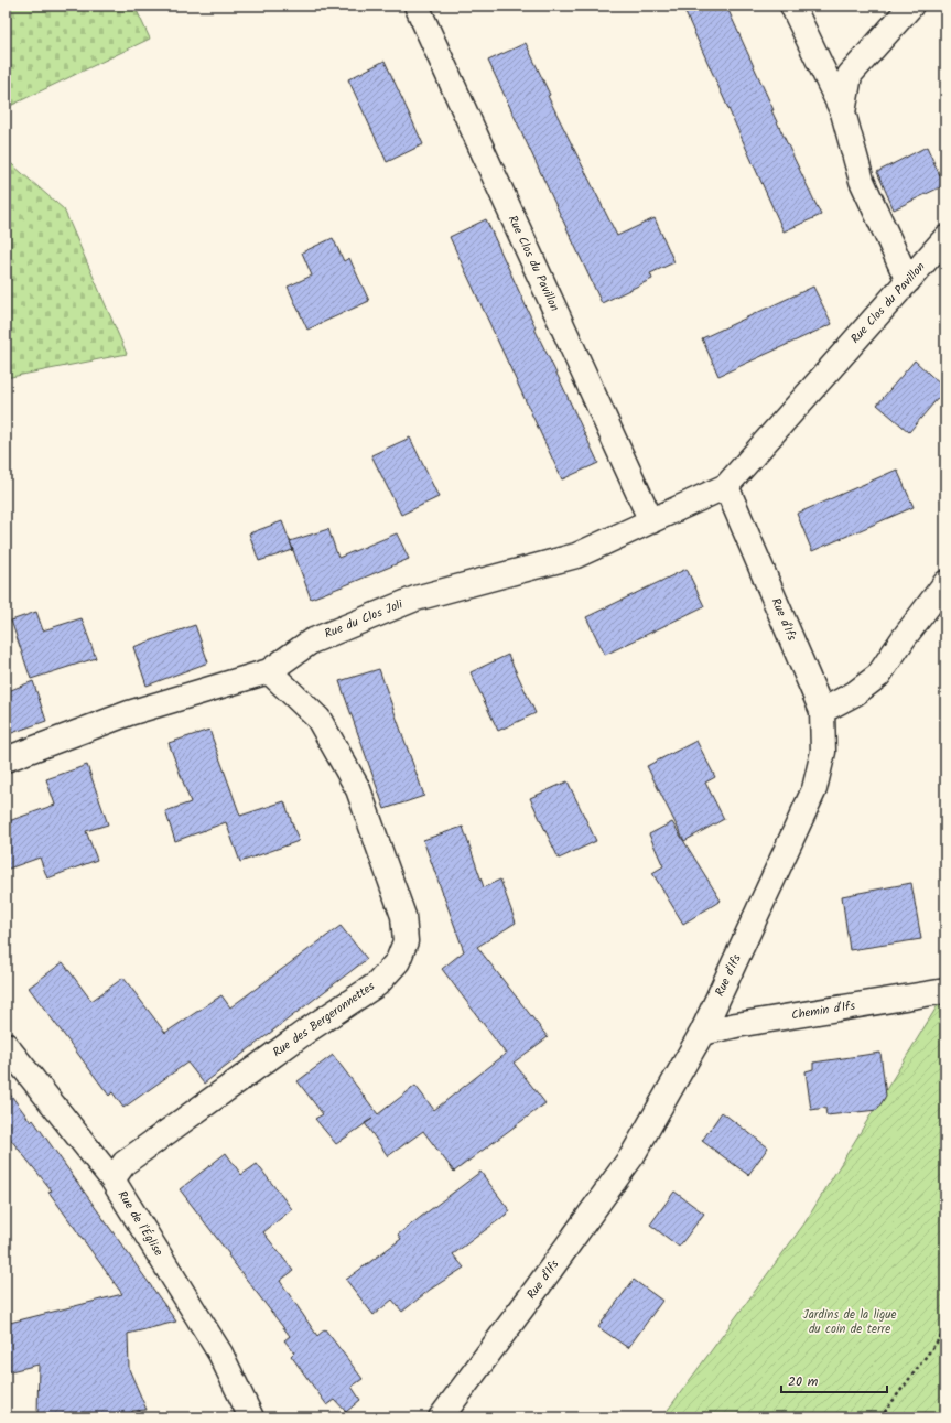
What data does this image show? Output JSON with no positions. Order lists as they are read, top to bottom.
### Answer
{
  "streets": {
    "street": [
      "Rue Clos du Pavillon",
      "Rue du Clos Joli",
      "Rue d'Ifs",
      "Chemin d'Ifs",
      "Rue des Bergeronnettes",
      "Rue de l'Église"
    ]
  },
  "crossings": [
    ["Rue Clos du Pavillon", "Rue du Clos Joli"],
    ["Rue Clos du Pavillon", "Rue d'Ifs"],
    ["Rue du Clos Joli", "Rue d'Ifs"],
    ["Rue du Clos Joli", "Rue des Bergeronnettes"],
    ["Rue d'Ifs", "Chemin d'Ifs"],
    ["Rue des Bergeronnettes", "Rue de l'Église"]
  ],
  "parks": ["Jardins de la ligue du coin de terre"],
  "scale_bar": "20 m"
}
